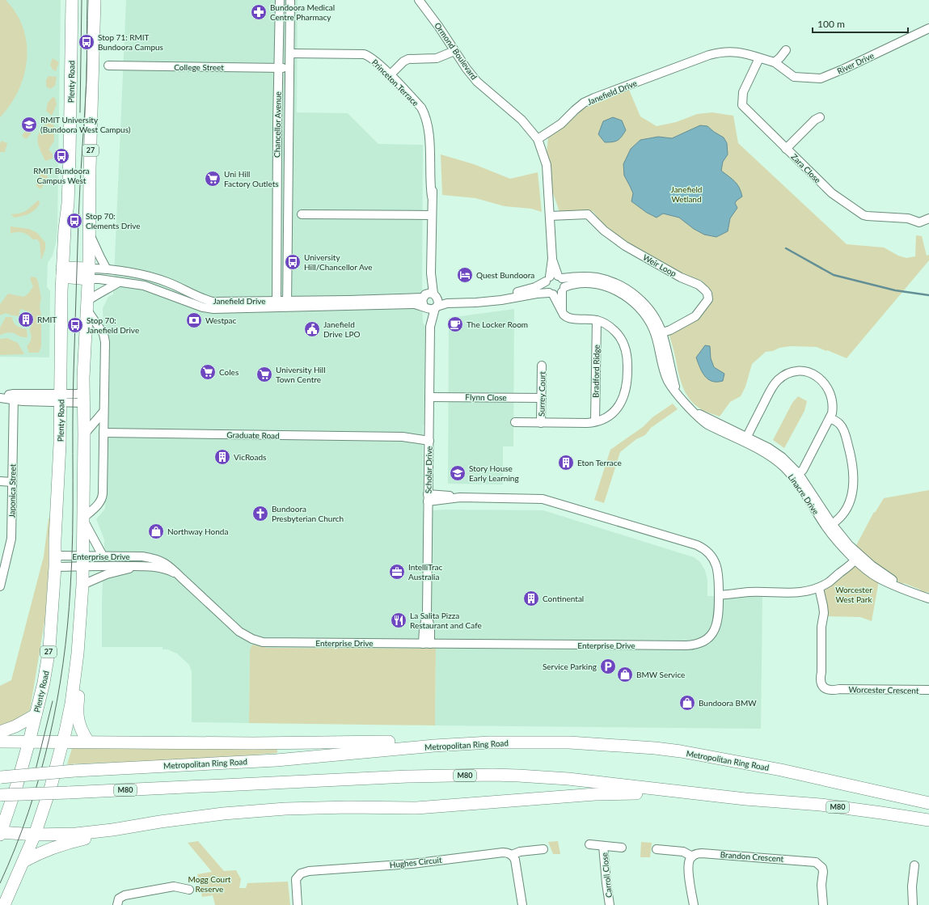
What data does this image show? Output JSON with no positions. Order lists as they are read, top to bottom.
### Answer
{
  "streets": {
    "highway": [
      "Plenty Road",
      "Janefield Drive",
      "27",
      "Metropolitan Ring Road",
      "M80"
    ],
    "street": [
      "Ormond Boulevard",
      "River Drive",
      "College Street",
      "Princeton Terrace",
      "Chancellor Avenue",
      "Zara Close",
      "Weir Loop",
      "Bradford Ridge",
      "Surrey Court",
      "Flynn Close",
      "Graduate Road",
      "Scholar Drive",
      "Japonica Street",
      "Linacre Drive",
      "Enterprise Drive",
      "Worcester Crescent",
      "Brandon Crescent",
      "Hughes Circuit",
      "Carroll Close"
    ]
  },
  "crossings": [
    ["Ormond Boulevard", "Janefield Drive"],
    ["River Drive", "Janefield Drive"],
    ["College Street", "Chancellor Avenue"],
    ["Plenty Road", "Janefield Drive"],
    ["Plenty Road", "Enterprise Drive"],
    ["Princeton Terrace", "Janefield Drive"],
    ["Princeton Terrace", "Chancellor Avenue"],
    ["Princeton Terrace", "Scholar Drive"],
    ["Janefield Drive", "Chancellor Avenue"],
    ["Janefield Drive", "27"],
    ["Janefield Drive", "Zara Close"],
    ["Janefield Drive", "Scholar Drive"],
    ["Janefield Drive", "Linacre Drive"],
    ["27", "Enterprise Drive"],
    ["Weir Loop", "Linacre Drive"],
    ["Surrey Court", "Flynn Close"],
    ["Flynn Close", "Scholar Drive"],
    ["Graduate Road", "Scholar Drive"],
    ["Scholar Drive", "Enterprise Drive"]
  ],
  "parks": ["Janefield Wetland", "Worcester West Park", "Mogg Court Reserve"],
  "places": {
    "pharmacy": ["Bundoora Medical Centre Pharmacy"],
    "bus stop": [
      "Stop 71: RMIT Bundoora Campus",
      "RMIT Bundoora Campus West",
      "Stop 70: Clements Drive",
      "University Hill/Chancellor Ave",
      "Stop 70: Janefield Drive"
    ],
    "school or university": ["RMIT University (Bundoora West Campus)", "Story House Early Learning"],
    "supermarket": ["Uni Hill Factory Outlets", "Coles", "University Hill Town Centre"],
    "hotel": ["Quest Bundoora"],
    "building": [
      "RMIT",
      "VicRoads",
      "Eton Terrace",
      "Continental"
    ],
    "bank": ["Westpac"],
    "cafe": ["The Locker Room"],
    "public building": ["Janefield Drive LPO"],
    "church": ["Bundoora Presbyterian Church"],
    "shop": ["Northway Honda", "BMW Service", "Bundoora BMW"],
    "office": ["IntelliTrac Australia"],
    "restaurant": ["La Salita Pizza Restaurant and Cafe"],
    "parking": ["Service Parking"]
  },
  "scale_bar": "100 m"
}
